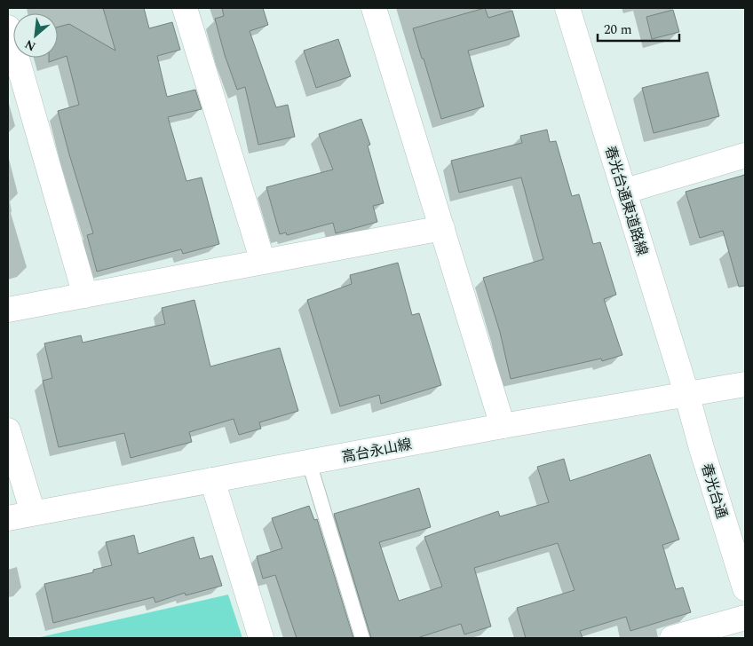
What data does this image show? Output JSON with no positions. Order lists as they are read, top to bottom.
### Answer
{
  "streets": {
    "street": ["春光台通東道路線", "高台永山線", "春光台通"]
  },
  "crossings": [
    ["春光台通東道路線", "高台永山線"],
    ["春光台通東道路線", "春光台通"],
    ["高台永山線", "春光台通"]
  ],
  "scale_bar": "20 m",
  "north": "bottom left"
}
